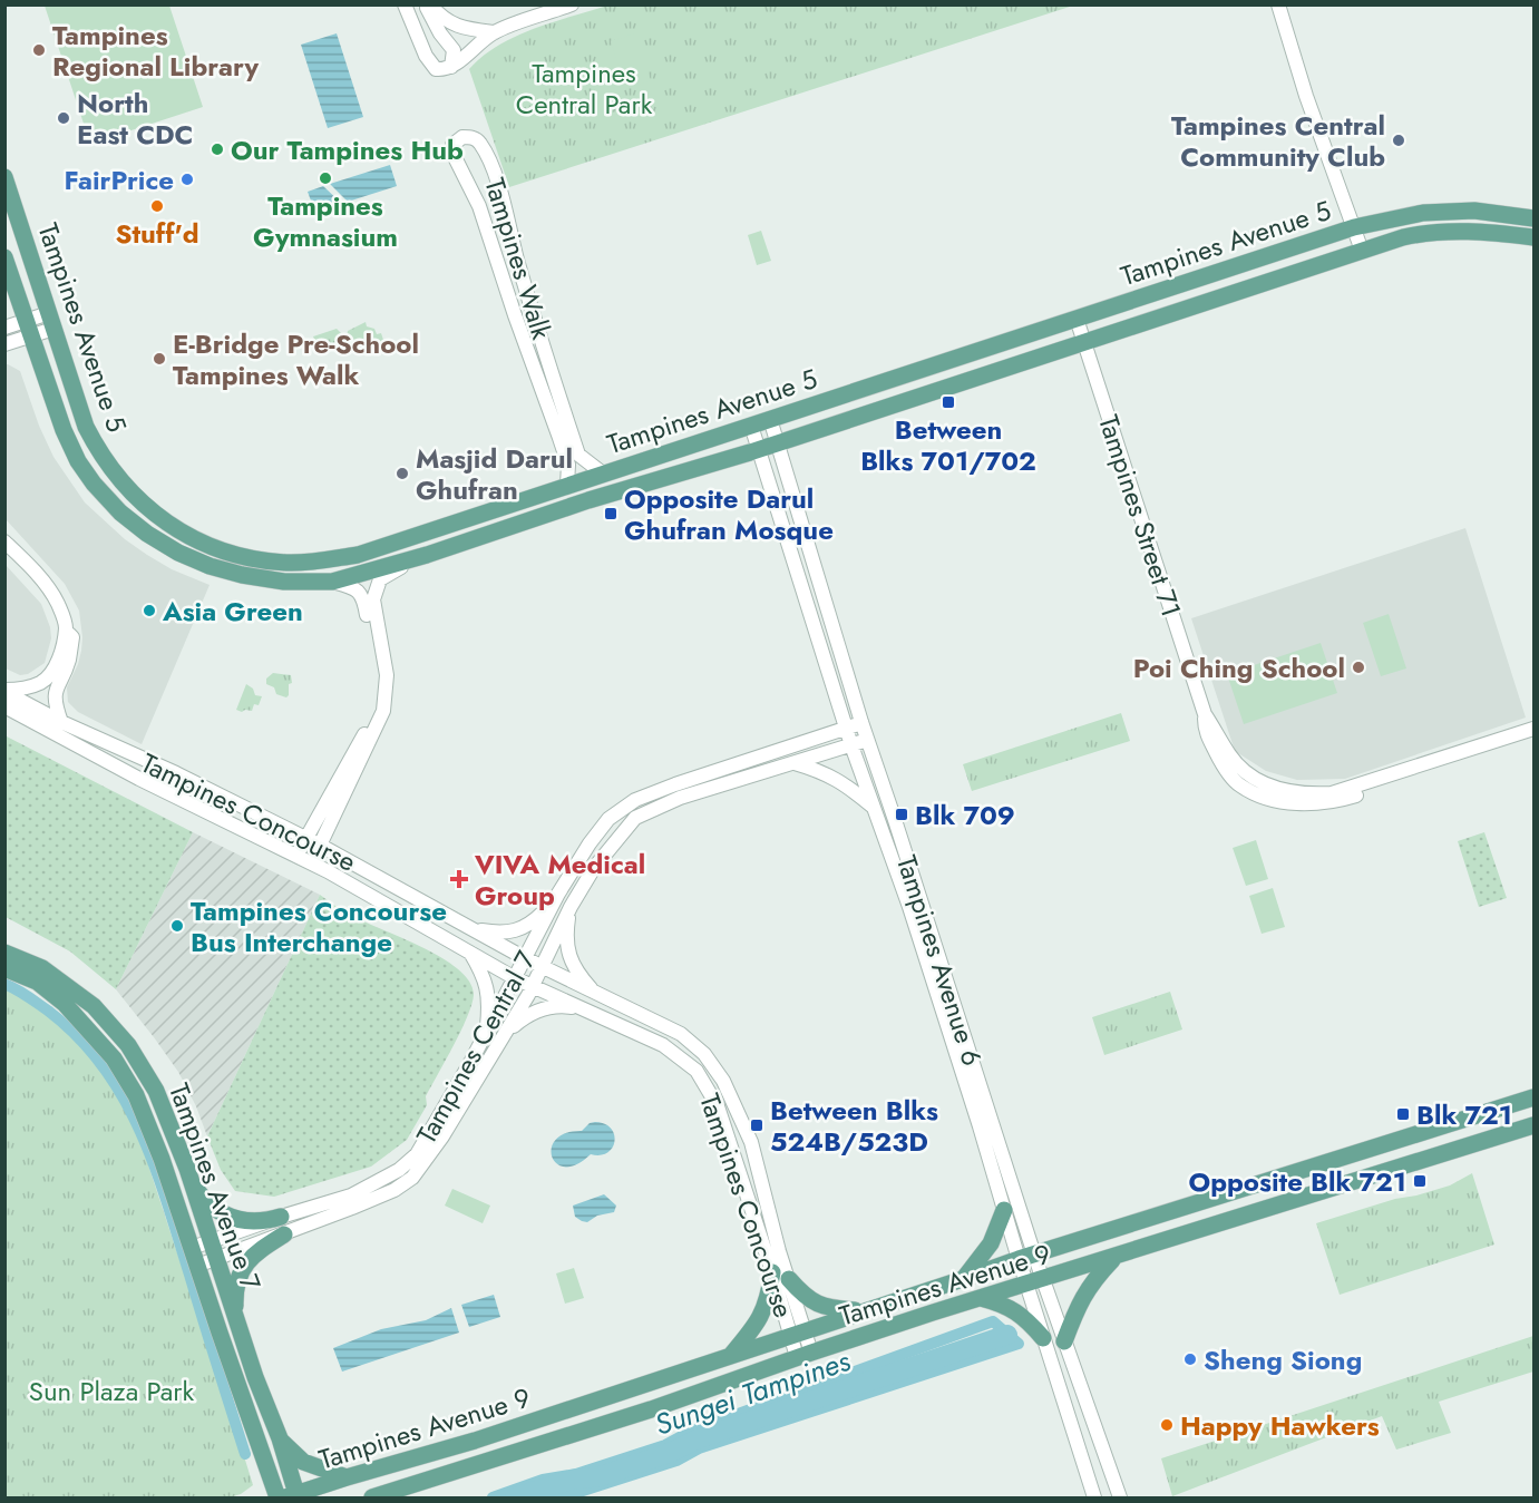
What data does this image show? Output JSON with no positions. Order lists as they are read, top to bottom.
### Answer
{
  "streets": {
    "main road": ["Tampines Avenue 5", "Tampines Avenue 7", "Tampines Avenue 9"],
    "street": [
      "Tampines Walk",
      "Tampines Street 71",
      "Tampines Concourse",
      "Tampines Avenue 6",
      "Tampines Central 7"
    ]
  },
  "crossings": [
    ["Tampines Avenue 5", "Tampines Walk"],
    ["Tampines Avenue 5", "Tampines Street 71"],
    ["Tampines Avenue 5", "Tampines Avenue 6"],
    ["Tampines Concourse", "Tampines Central 7"],
    ["Tampines Concourse", "Tampines Avenue 9"],
    ["Tampines Avenue 6", "Tampines Central 7"],
    ["Tampines Avenue 6", "Tampines Avenue 9"],
    ["Tampines Central 7", "Tampines Avenue 7"],
    ["Tampines Avenue 7", "Tampines Avenue 9"]
  ],
  "water": ["Sungei Tampines"],
  "parks": ["Tampines Central Park", "Sun Plaza Park"],
  "places": {
    "other": [
      "Tampines Regional Library",
      "North East CDC",
      "Tampines Central Community Club",
      "Our Tampines Hub",
      "Tampines Gymnasium",
      "FairPrice",
      "Stuff'd",
      "E-Bridge Pre-School Tampines Walk",
      "Masjid Darul Ghufran",
      "Asia Green",
      "Poi Ching School",
      "Tampines Concourse Bus Interchange",
      "Sheng Siong",
      "Happy Hawkers"
    ],
    "transit": [
      "Between Blks 701/702",
      "Opposite Darul Ghufran Mosque",
      "Blk 709",
      "Blk 721",
      "Between Blks 524B/523D",
      "Opposite Blk 721"
    ],
    "health": ["VIVA Medical Group"]
  }
}
